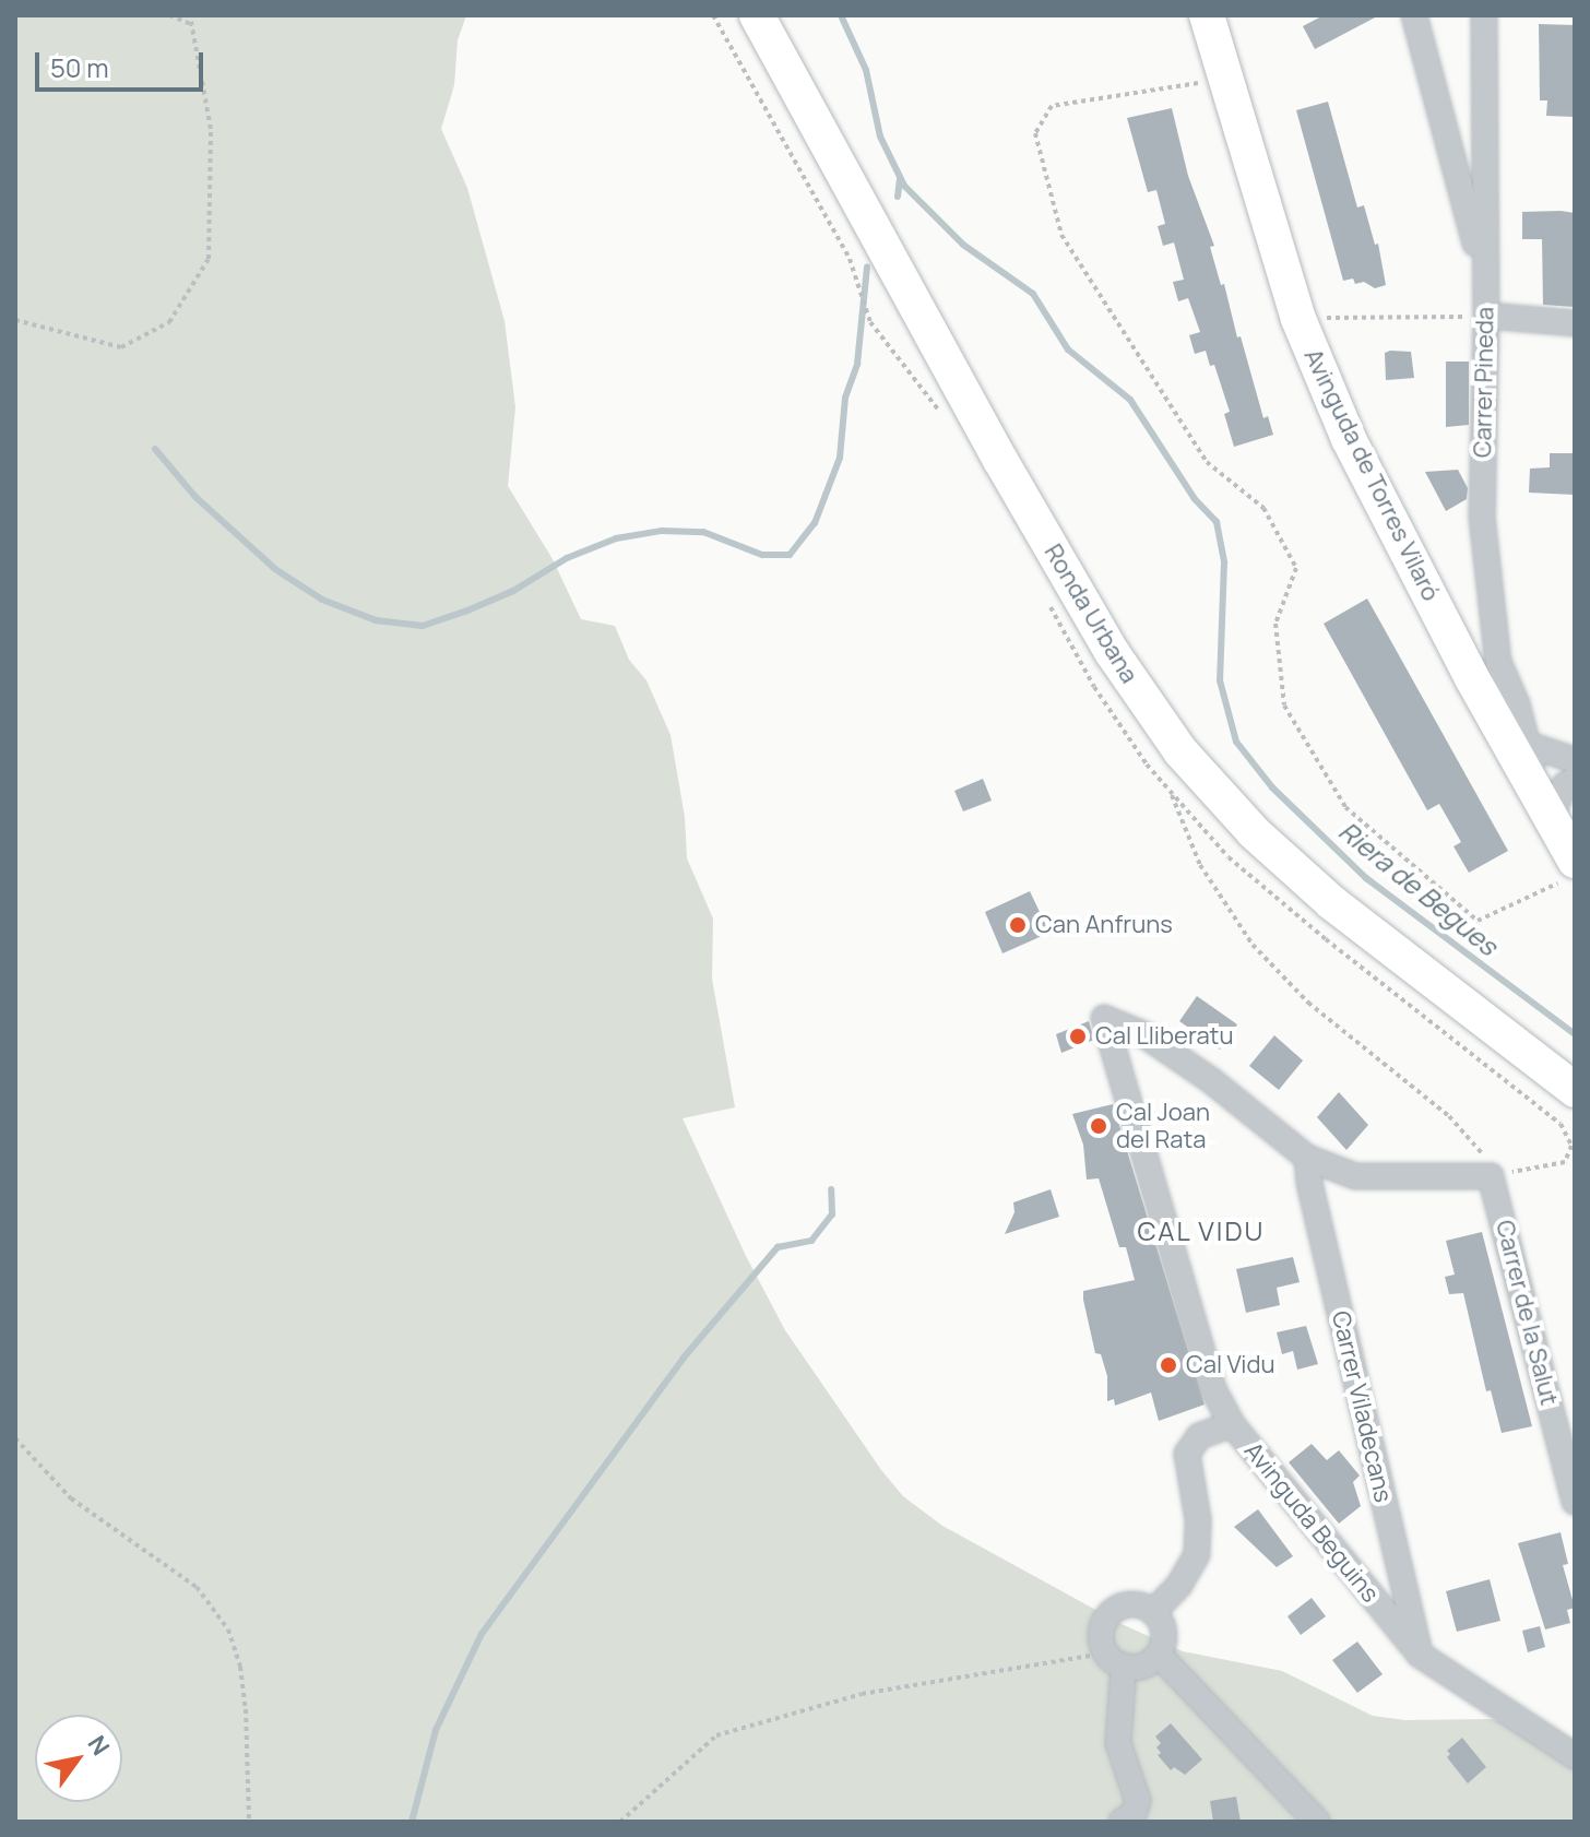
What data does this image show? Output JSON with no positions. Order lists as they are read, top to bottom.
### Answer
{
  "streets": {
    "main road": ["Avinguda de Torres Vilaró", "Ronda Urbana"],
    "street": [
      "Carrer Pineda",
      "Carrer de la Salut",
      "Carrer Viladecans",
      "Avinguda Beguins"
    ]
  },
  "crossings": [
    ["Carrer Pineda", "Avinguda de Torres Vilaró"],
    ["Carrer Viladecans", "Avinguda Beguins"]
  ],
  "districts": ["CAL VIDU"],
  "water": ["Riera de Begues"],
  "places": [
    "Can Anfruns",
    "Cal Lliberatu",
    "Cal Joan del Rata",
    "Cal Vidu"
  ],
  "scale_bar": "50 m",
  "north": "top right"
}
